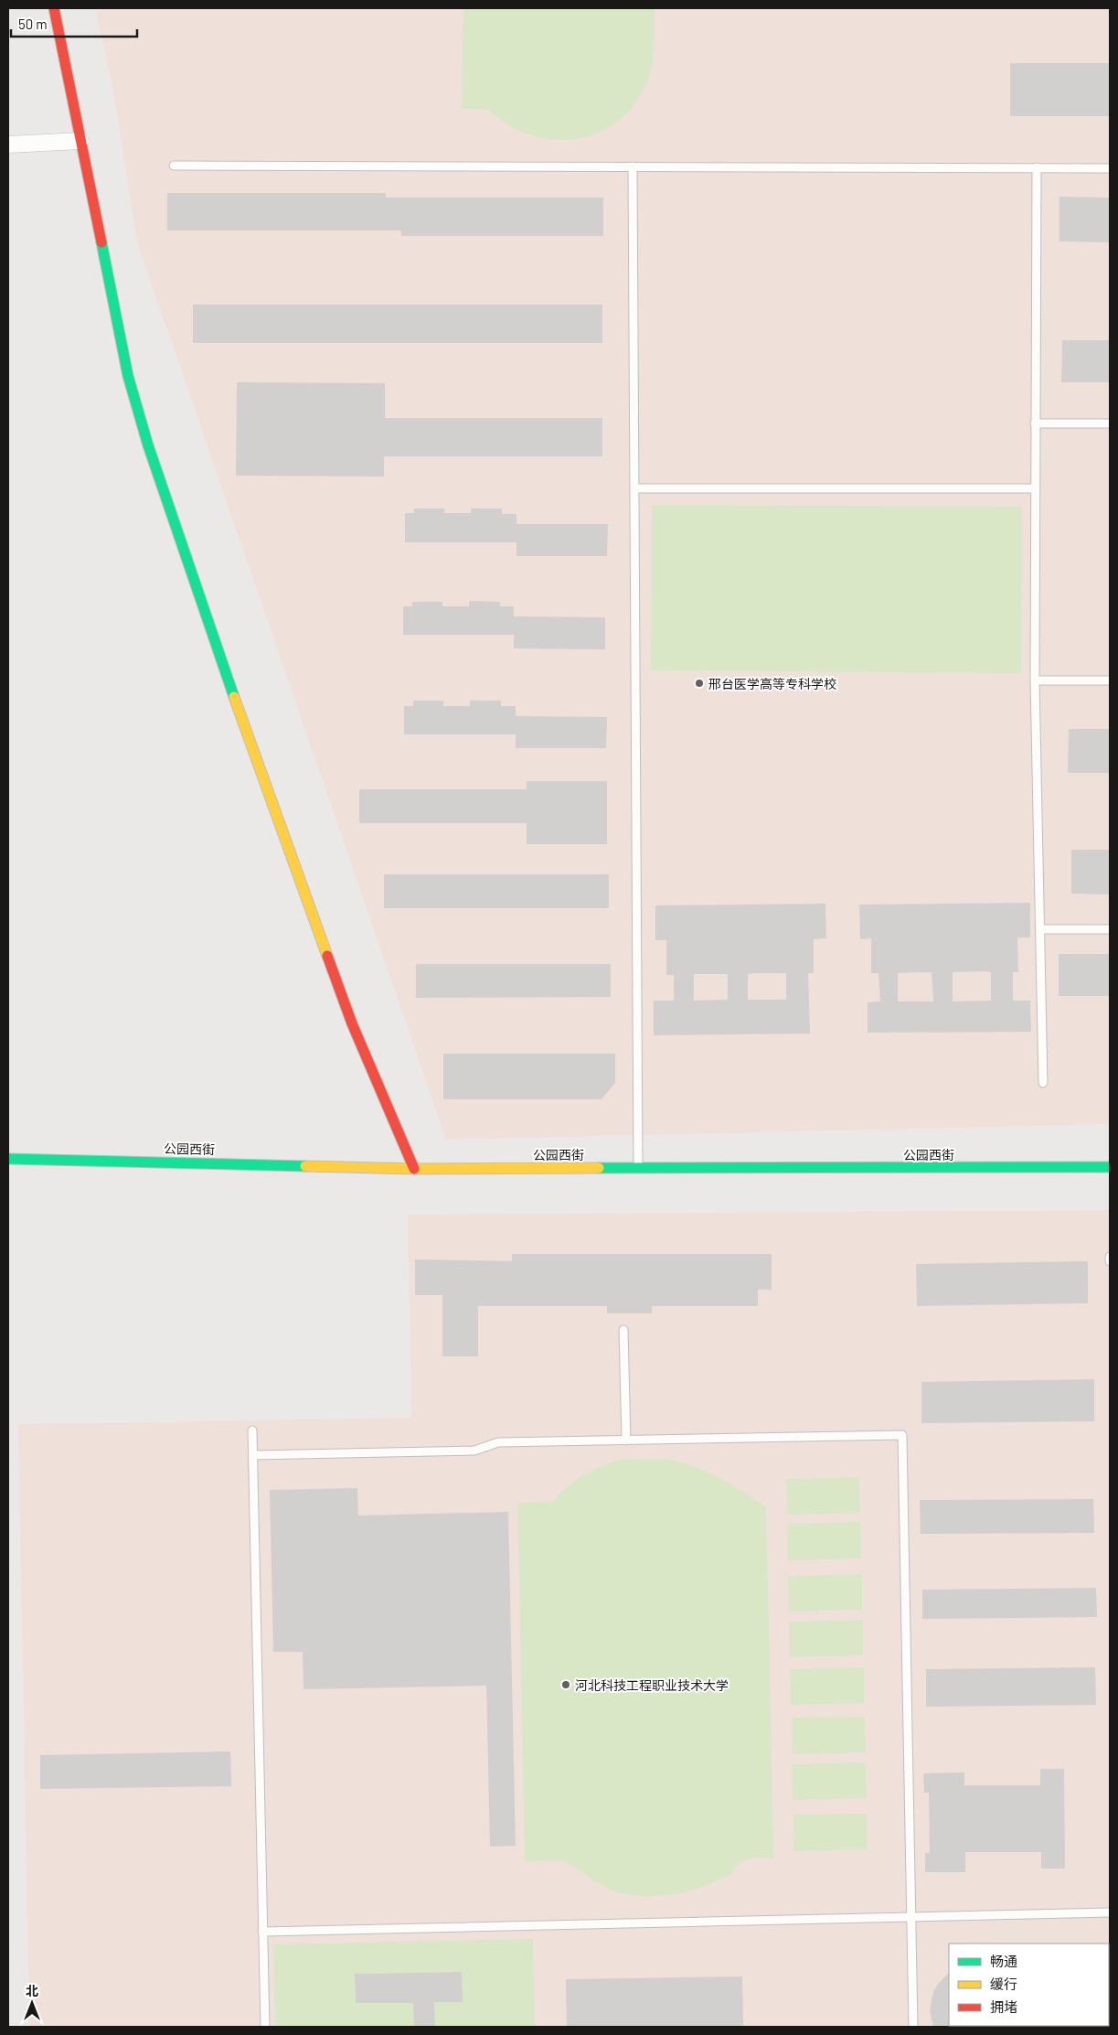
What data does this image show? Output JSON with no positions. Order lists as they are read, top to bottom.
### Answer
{
  "streets": {
    "street": ["公园西街"]
  },
  "places": ["邢台医学高等专科学校", "河北科技工程职业技术大学"],
  "legend": ["畅通", "缓行", "拥堵"],
  "scale_bar": "50 m",
  "north": "top"
}
